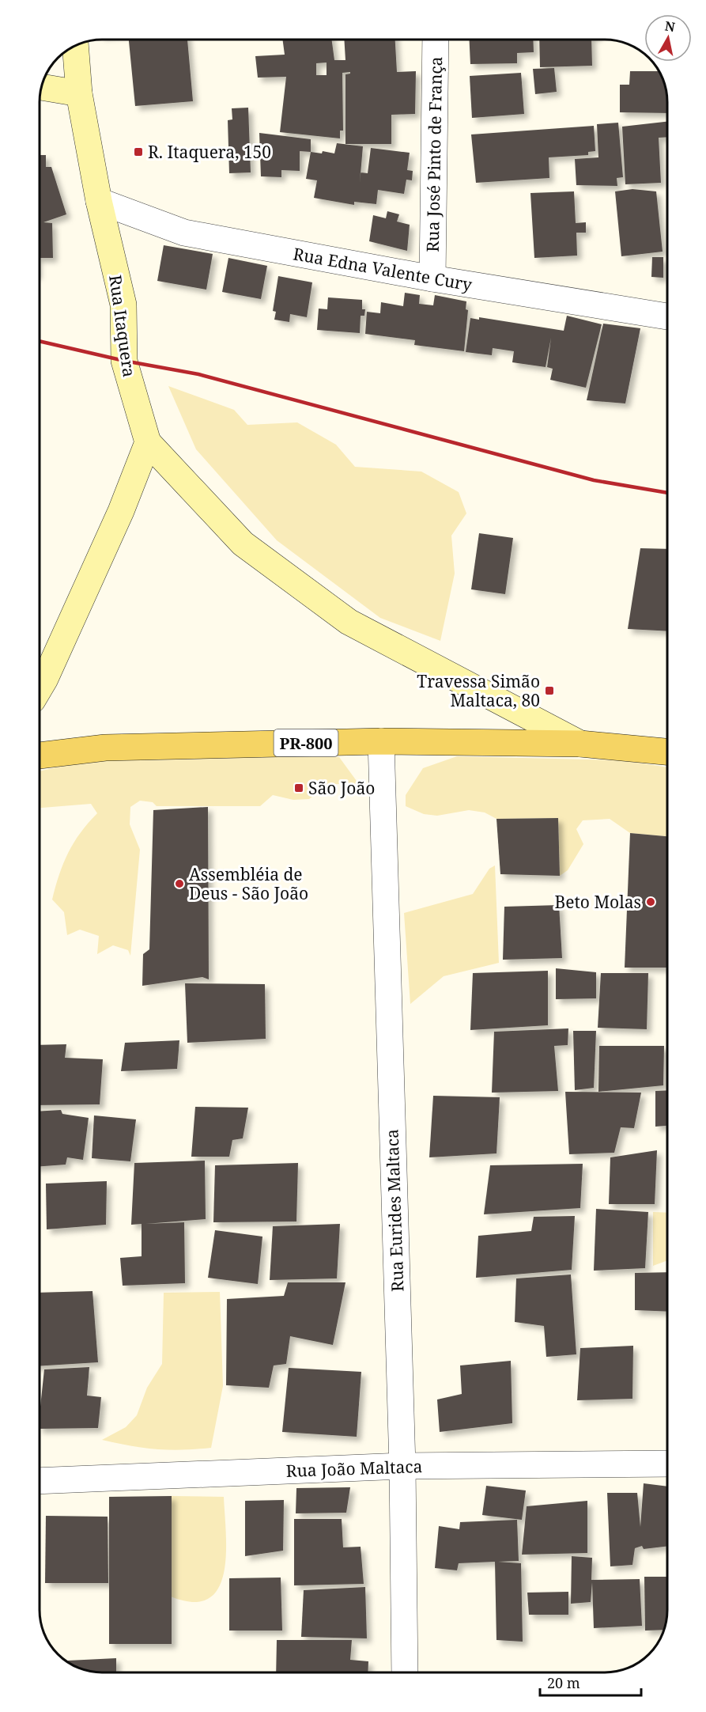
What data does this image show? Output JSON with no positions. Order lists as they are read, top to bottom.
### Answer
{
  "streets": {
    "main road": ["Rua Itaquera", "PR-800"],
    "street": [
      "Rua José Pinto de França",
      "Rua Edna Valente Cury",
      "Rua Eurides Maltaca",
      "Rua João Maltaca"
    ]
  },
  "crossings": [
    ["Rua José Pinto de França", "Rua Edna Valente Cury"],
    ["Rua Edna Valente Cury", "Rua Itaquera"],
    ["PR-800", "Rua Eurides Maltaca"],
    ["Rua Eurides Maltaca", "Rua João Maltaca"]
  ],
  "places": {
    "transit": ["R. Itaquera, 150", "Travessa Simão Maltaca, 80", "São João"],
    "other": ["Assembléia de Deus - São João", "Beto Molas"]
  },
  "scale_bar": "20 m",
  "north": "top"
}
